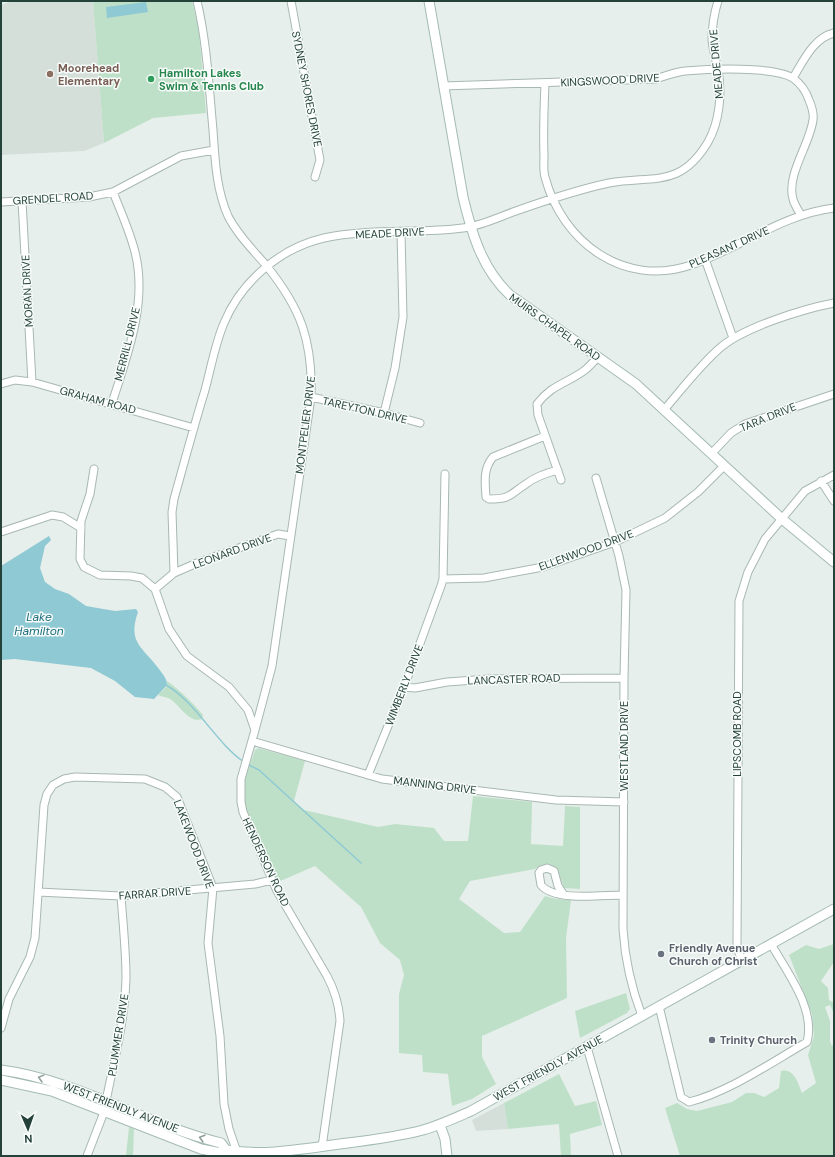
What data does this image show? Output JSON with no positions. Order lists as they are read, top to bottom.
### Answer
{
  "streets": {
    "main road": ["MUIRS CHAPEL ROAD", "WEST FRIENDLY AVENUE"],
    "street": [
      "MEADE DRIVE",
      "KINGSWOOD DRIVE",
      "SYDNEY SHORES DRIVE",
      "GRENDEL ROAD",
      "PLEASANT DRIVE",
      "MORAN DRIVE",
      "MERRILL DRIVE",
      "GRAHAM ROAD",
      "TAREYTON DRIVE",
      "TARA DRIVE",
      "MONTPELIER DRIVE",
      "ELLENWOOD DRIVE",
      "LEONARD DRIVE",
      "LANCASTER ROAD",
      "WIMBERLY DRIVE",
      "LIPSCOMB ROAD",
      "WESTLAND DRIVE",
      "MANNING DRIVE",
      "LAKEWOOD DRIVE",
      "HENDERSON ROAD",
      "FARRAR DRIVE",
      "PLUMMER DRIVE"
    ]
  },
  "crossings": [
    ["MEADE DRIVE", "KINGSWOOD DRIVE"],
    ["MEADE DRIVE", "PLEASANT DRIVE"],
    ["MEADE DRIVE", "MUIRS CHAPEL ROAD"],
    ["MEADE DRIVE", "GRAHAM ROAD"],
    ["MEADE DRIVE", "MONTPELIER DRIVE"],
    ["MEADE DRIVE", "LEONARD DRIVE"],
    ["KINGSWOOD DRIVE", "PLEASANT DRIVE"],
    ["KINGSWOOD DRIVE", "MUIRS CHAPEL ROAD"],
    ["GRENDEL ROAD", "MORAN DRIVE"],
    ["GRENDEL ROAD", "MERRILL DRIVE"],
    ["GRENDEL ROAD", "MONTPELIER DRIVE"],
    ["MORAN DRIVE", "GRAHAM ROAD"],
    ["MUIRS CHAPEL ROAD", "TARA DRIVE"],
    ["MUIRS CHAPEL ROAD", "ELLENWOOD DRIVE"],
    ["MUIRS CHAPEL ROAD", "LIPSCOMB ROAD"],
    ["MERRILL DRIVE", "GRAHAM ROAD"],
    ["TAREYTON DRIVE", "MONTPELIER DRIVE"],
    ["MONTPELIER DRIVE", "LEONARD DRIVE"],
    ["MONTPELIER DRIVE", "HENDERSON ROAD"],
    ["ELLENWOOD DRIVE", "WIMBERLY DRIVE"],
    ["ELLENWOOD DRIVE", "WESTLAND DRIVE"],
    ["LANCASTER ROAD", "WIMBERLY DRIVE"],
    ["LANCASTER ROAD", "WESTLAND DRIVE"],
    ["WIMBERLY DRIVE", "MANNING DRIVE"],
    ["LIPSCOMB ROAD", "WEST FRIENDLY AVENUE"],
    ["WESTLAND DRIVE", "MANNING DRIVE"],
    ["WESTLAND DRIVE", "WEST FRIENDLY AVENUE"],
    ["MANNING DRIVE", "HENDERSON ROAD"],
    ["LAKEWOOD DRIVE", "FARRAR DRIVE"],
    ["LAKEWOOD DRIVE", "WEST FRIENDLY AVENUE"],
    ["HENDERSON ROAD", "FARRAR DRIVE"],
    ["HENDERSON ROAD", "WEST FRIENDLY AVENUE"],
    ["FARRAR DRIVE", "PLUMMER DRIVE"],
    ["PLUMMER DRIVE", "WEST FRIENDLY AVENUE"]
  ],
  "water": ["Lake Hamilton"],
  "places": [
    "Moorehead Elementary",
    "Hamilton Lakes Swim & Tennis Club",
    "Friendly Avenue Church of Christ",
    "Trinity Church"
  ],
  "north": "bottom"
}
